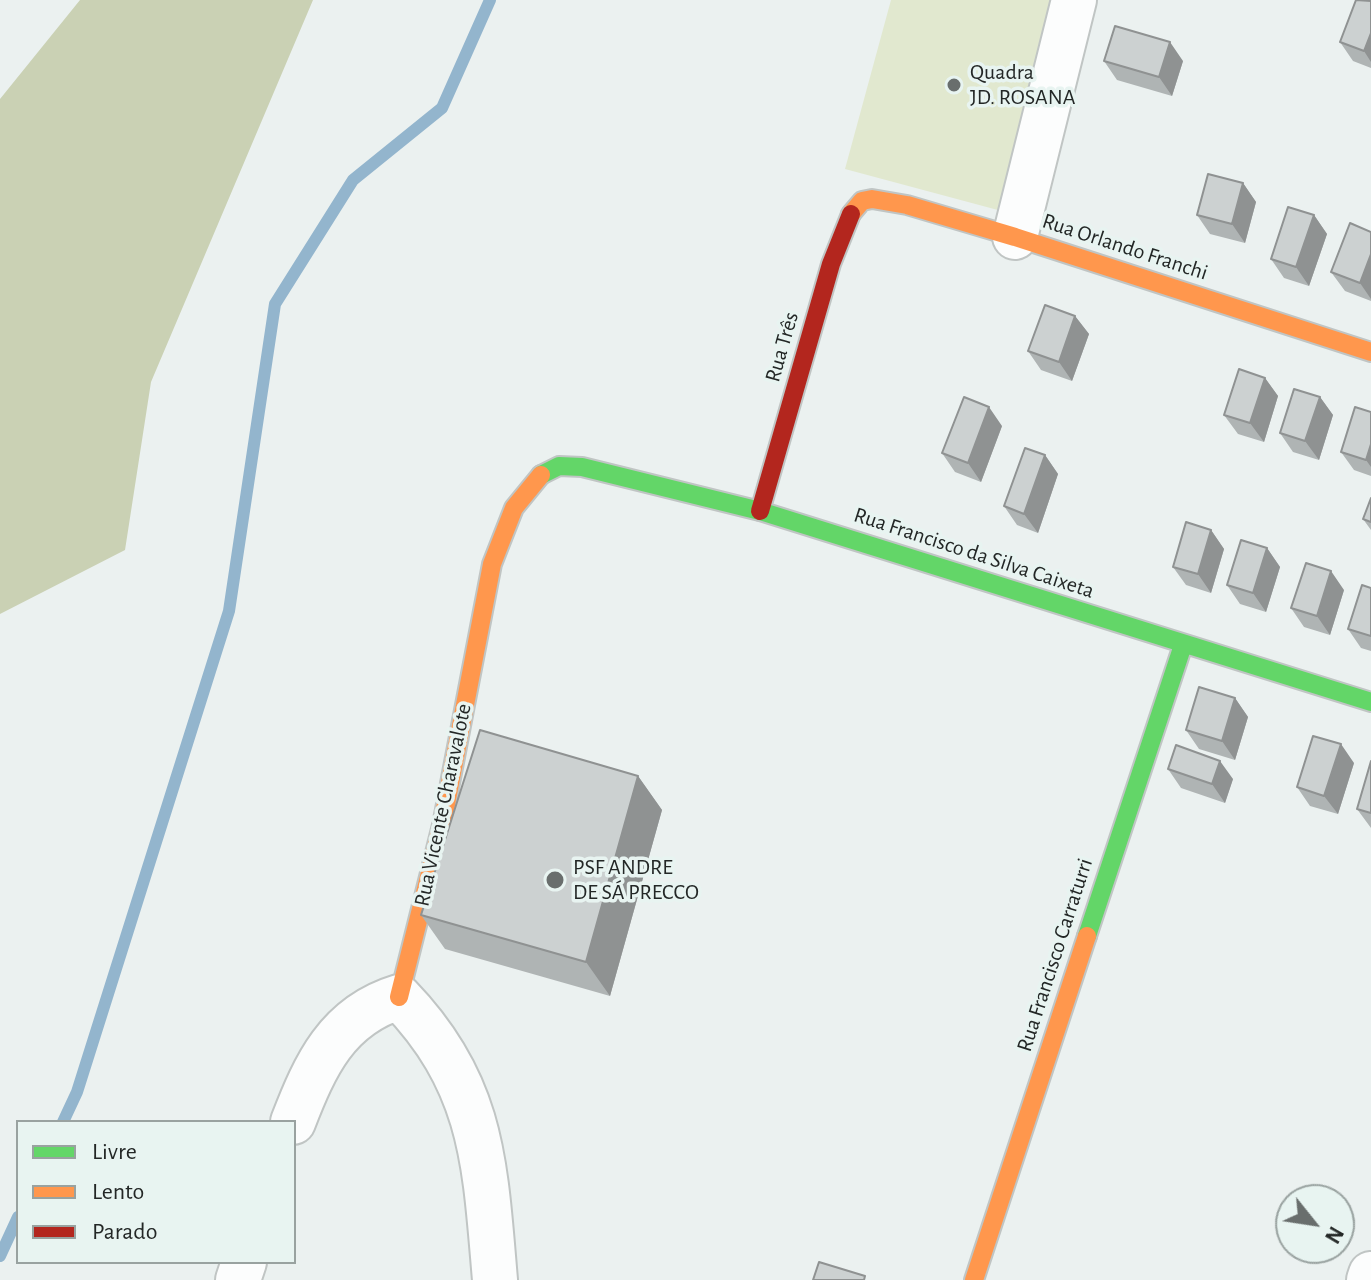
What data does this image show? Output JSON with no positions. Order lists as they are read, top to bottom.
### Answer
{
  "streets": {
    "street": [
      "Rua Orlando Franchi",
      "Rua Três",
      "Rua Francisco da Silva Caixeta",
      "Rua Vicente Charavalote",
      "Rua Francisco Carraturri"
    ]
  },
  "crossings": [
    ["Rua Orlando Franchi", "Rua Três"],
    ["Rua Três", "Rua Francisco da Silva Caixeta"],
    ["Rua Francisco da Silva Caixeta", "Rua Vicente Charavalote"],
    ["Rua Francisco da Silva Caixeta", "Rua Francisco Carraturri"]
  ],
  "places": ["Quadra JD. ROSANA", "PSF ANDRE DE SÁ PRECCO"],
  "legend": ["Livre", "Lento", "Parado"],
  "north": "bottom right"
}
